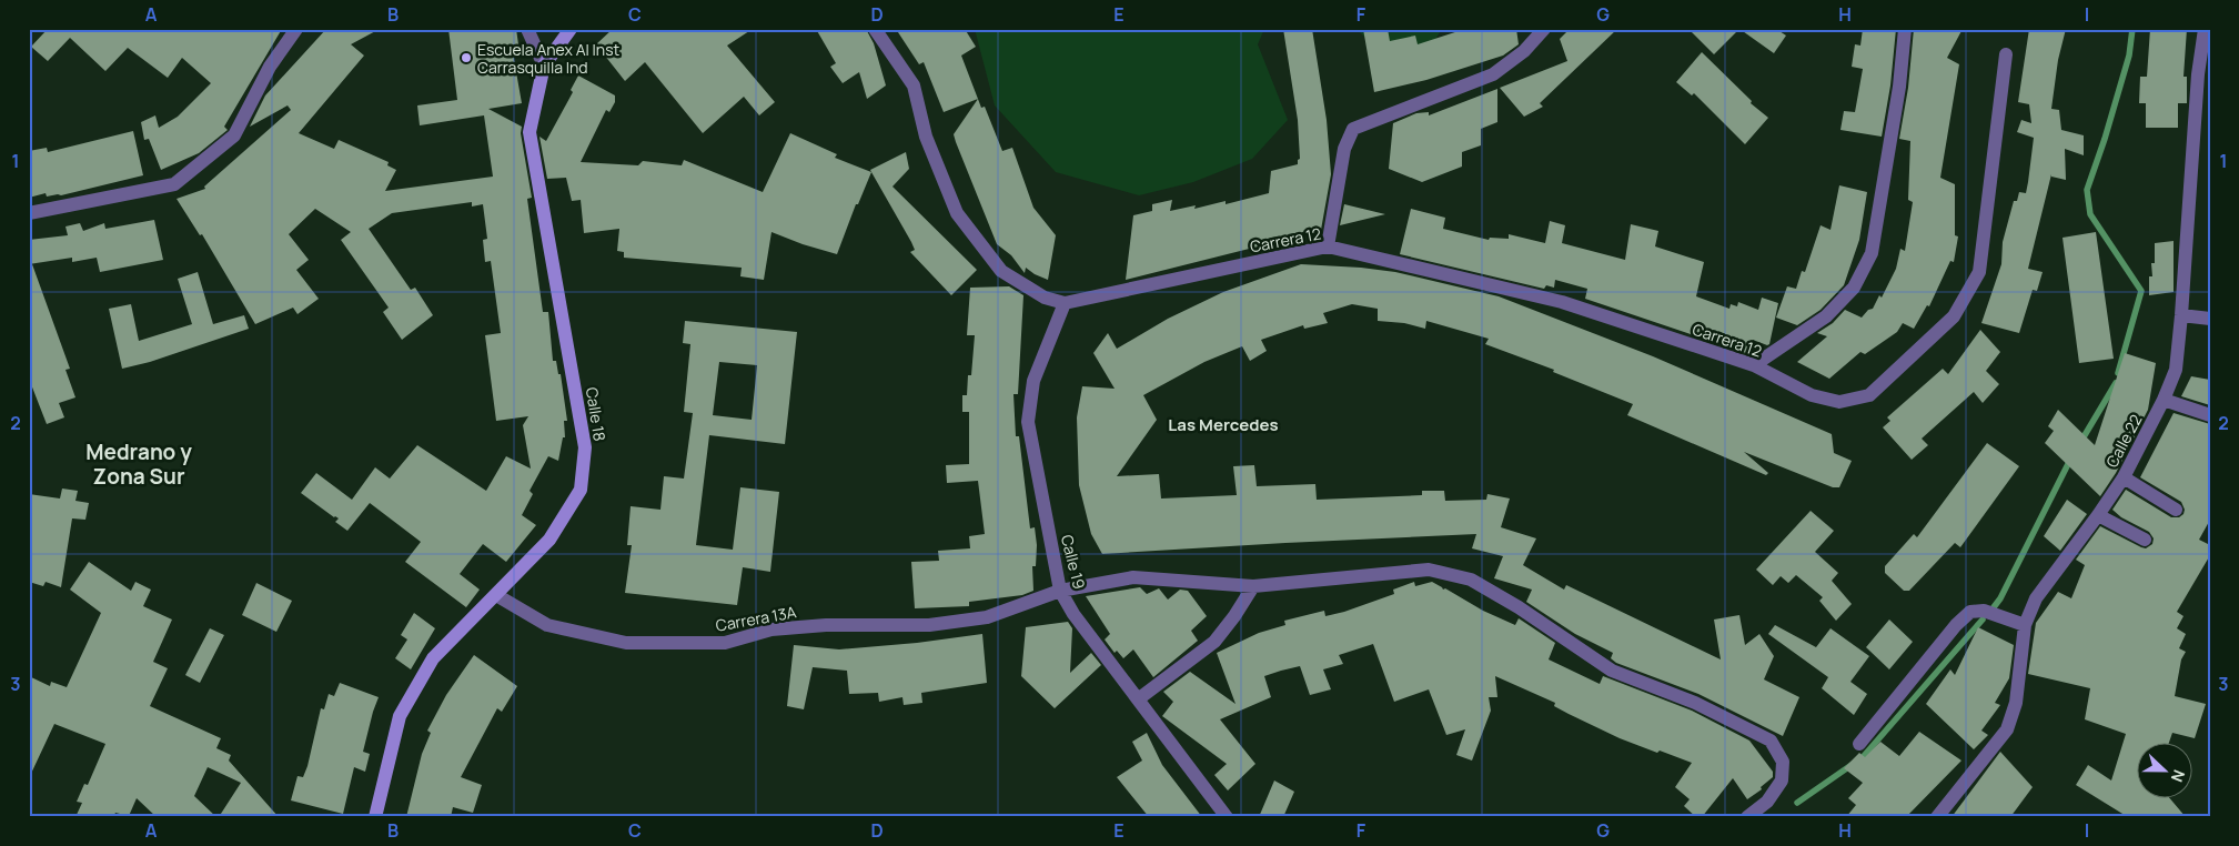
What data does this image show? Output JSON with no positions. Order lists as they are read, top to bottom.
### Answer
{
  "streets": {
    "main road": ["Calle 18"],
    "street": [
      "Carrera 12",
      "Calle 22",
      "Calle 19",
      "Carrera 13A"
    ]
  },
  "crossings": [
    ["Carrera 12", "Calle 19"],
    ["Calle 18", "Carrera 13A"],
    ["Calle 19", "Carrera 13A"]
  ],
  "districts": ["Las Mercedes", "Medrano y Zona Sur"],
  "places": ["Escuela Anex Al Inst Carrasquilla Ind"],
  "north": "right",
  "grid": {
    "columns": [
      "A",
      "B",
      "C",
      "D",
      "E",
      "F",
      "G",
      "H",
      "I"
    ],
    "rows": ["1", "2", "3"]
  }
}
